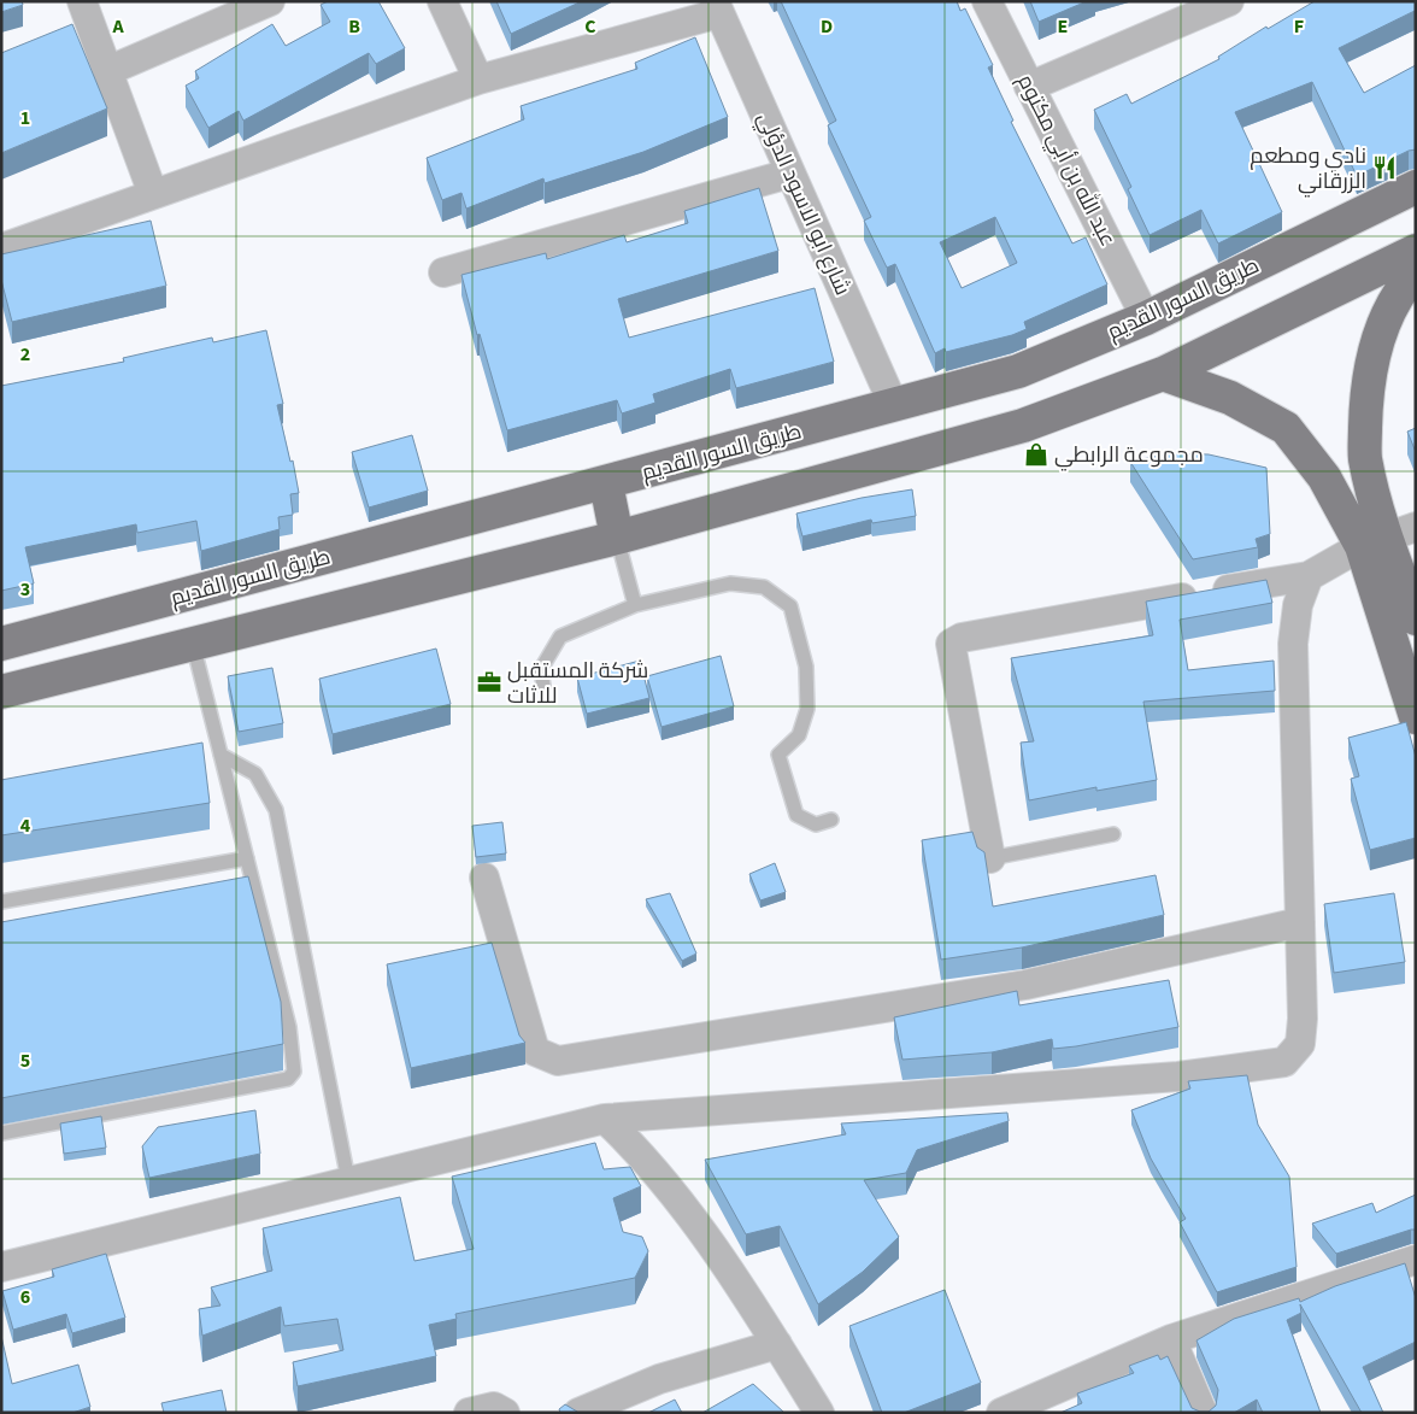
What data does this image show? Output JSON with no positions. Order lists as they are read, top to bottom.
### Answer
{
  "streets": {
    "main road": ["طريق السور القديم"],
    "street": ["عبد الله بن أبي مكتوم", "شارع ابو الاسود الدؤلي"]
  },
  "crossings": [
    ["عبد الله بن أبي مكتوم", "طريق السور القديم"],
    ["شارع ابو الاسود الدؤلي", "طريق السور القديم"]
  ],
  "places": {
    "restaurant": ["نادي ومطعم الزرقاني"],
    "shop": ["مجموعة الرابطي"],
    "office": ["شركة المستقبل للاثات"]
  },
  "grid": {
    "columns": [
      "A",
      "B",
      "C",
      "D",
      "E",
      "F"
    ],
    "rows": [
      "1",
      "2",
      "3",
      "4",
      "5",
      "6"
    ]
  }
}
